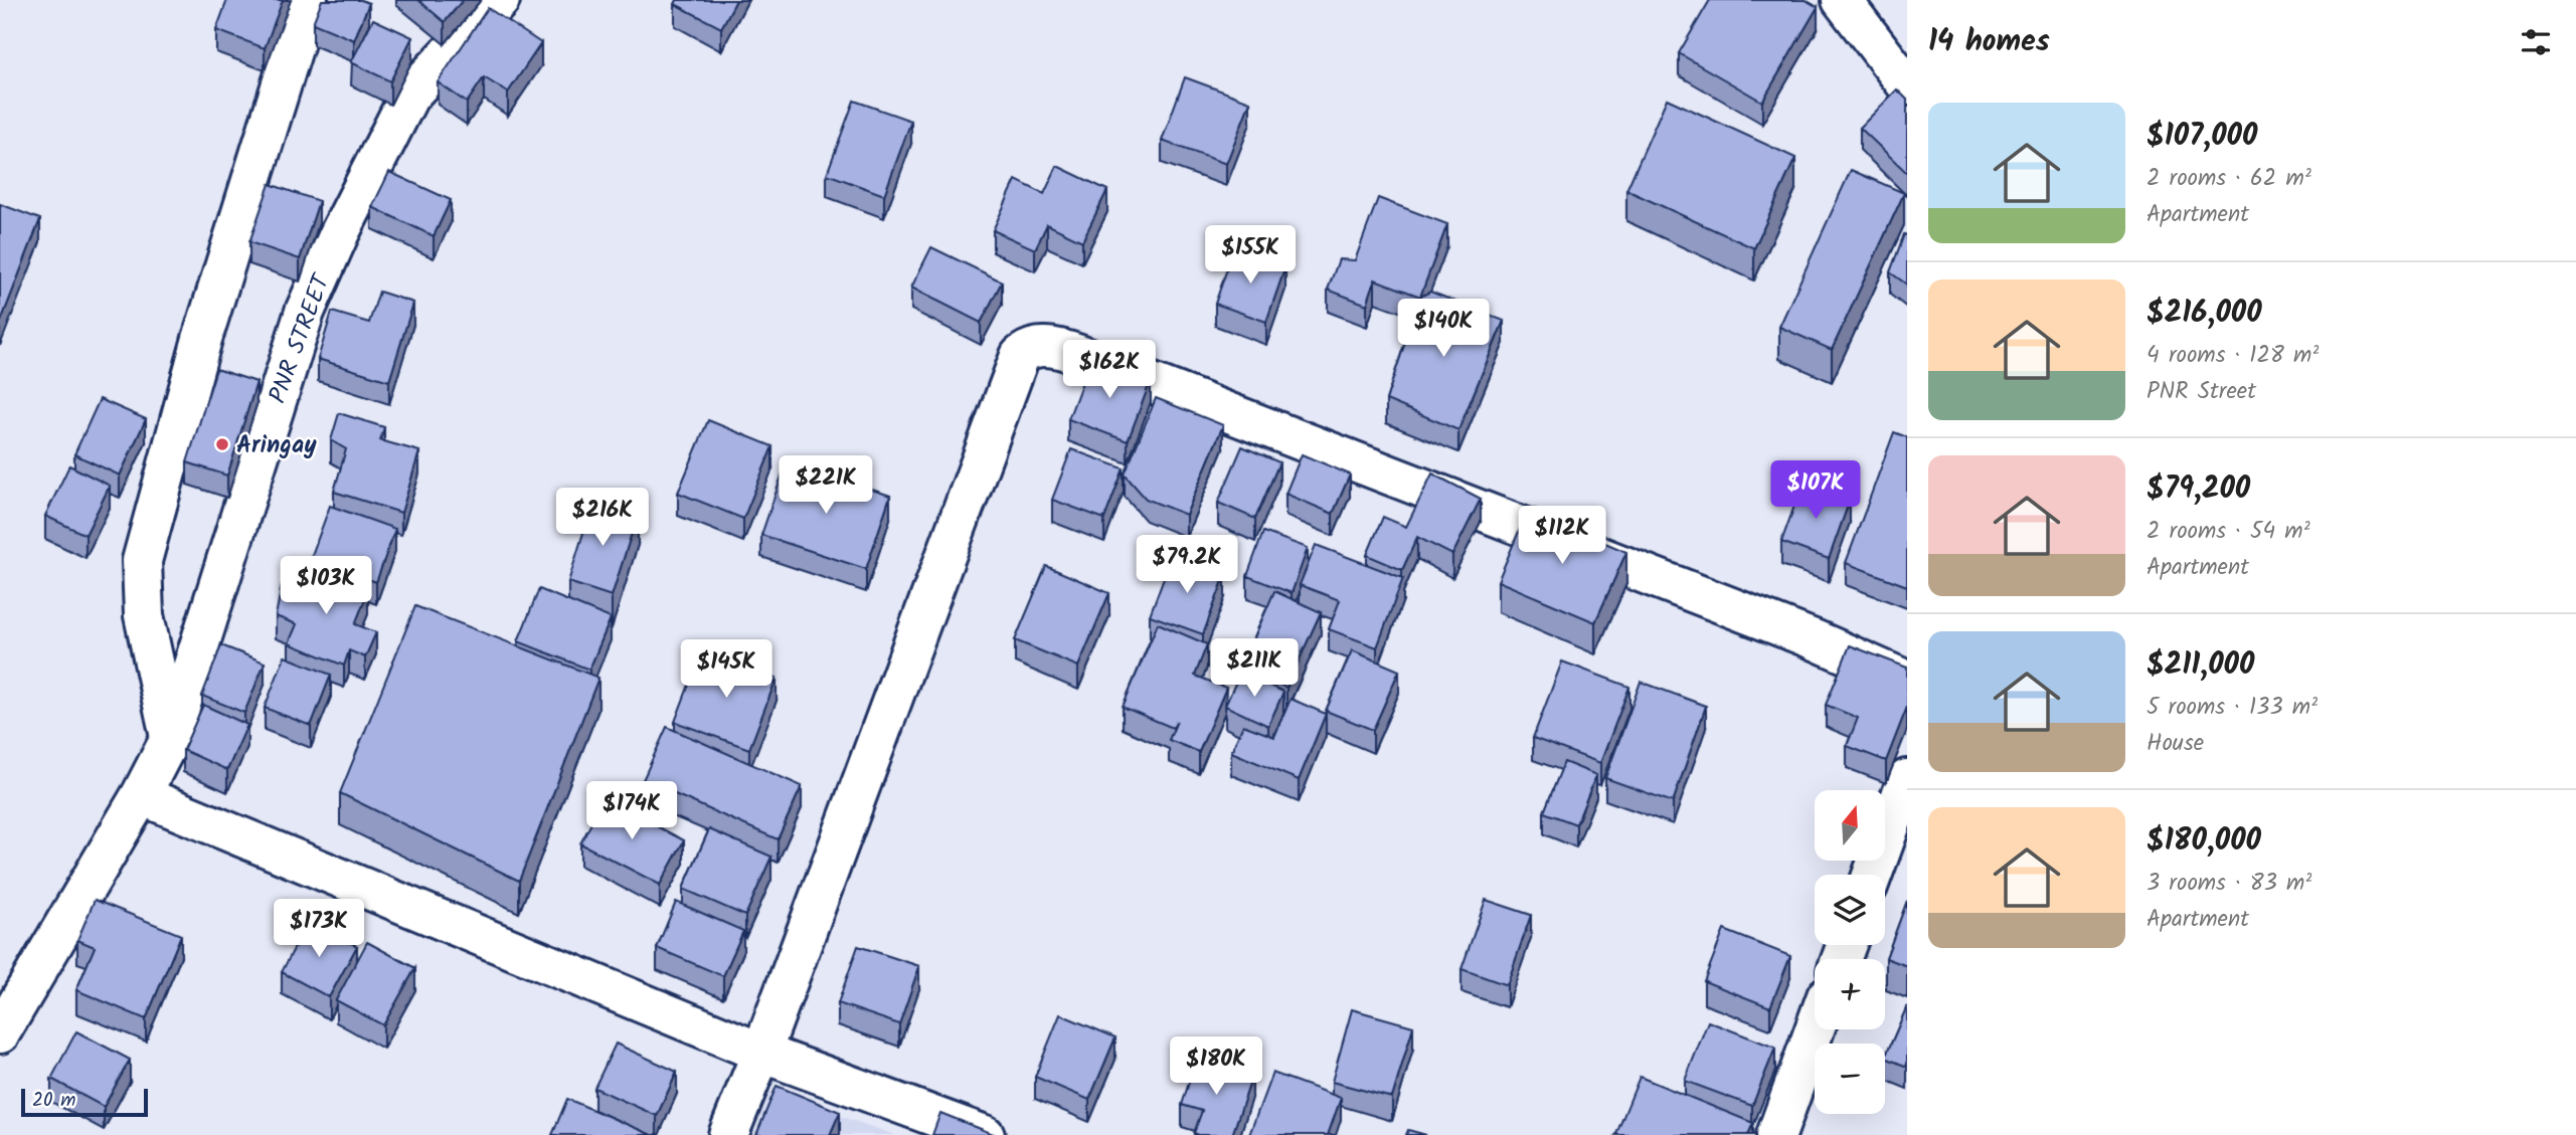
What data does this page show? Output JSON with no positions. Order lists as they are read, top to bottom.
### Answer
{
  "streets": {
    "street": ["PNR STREET"]
  },
  "places": ["Aringay"],
  "scale_bar": "20 m",
  "north": "top",
  "page": {
    "heading": "14 homes",
    "list": [
      {
        "name": "$107,000",
        "note": "2 rooms · 62 m² · Apartment"
      },
      {
        "name": "$216,000",
        "note": "4 rooms · 128 m² · PNR Street"
      },
      {
        "name": "$79,200",
        "note": "2 rooms · 54 m² · Apartment"
      },
      {
        "name": "$211,000",
        "note": "5 rooms · 133 m² · House"
      },
      {
        "name": "$180,000",
        "note": "3 rooms · 83 m² · Apartment"
      }
    ],
    "price": [
      "$155K",
      "$140K",
      "$162K",
      "$221K",
      "$107K",
      "$216K",
      "$112K",
      "$79.2K",
      "$103K",
      "$211K",
      "$145K",
      "$174K",
      "$173K",
      "$180K"
    ],
    "map_buttons": ["+", "−"],
    "scale": "20 m"
  }
}
